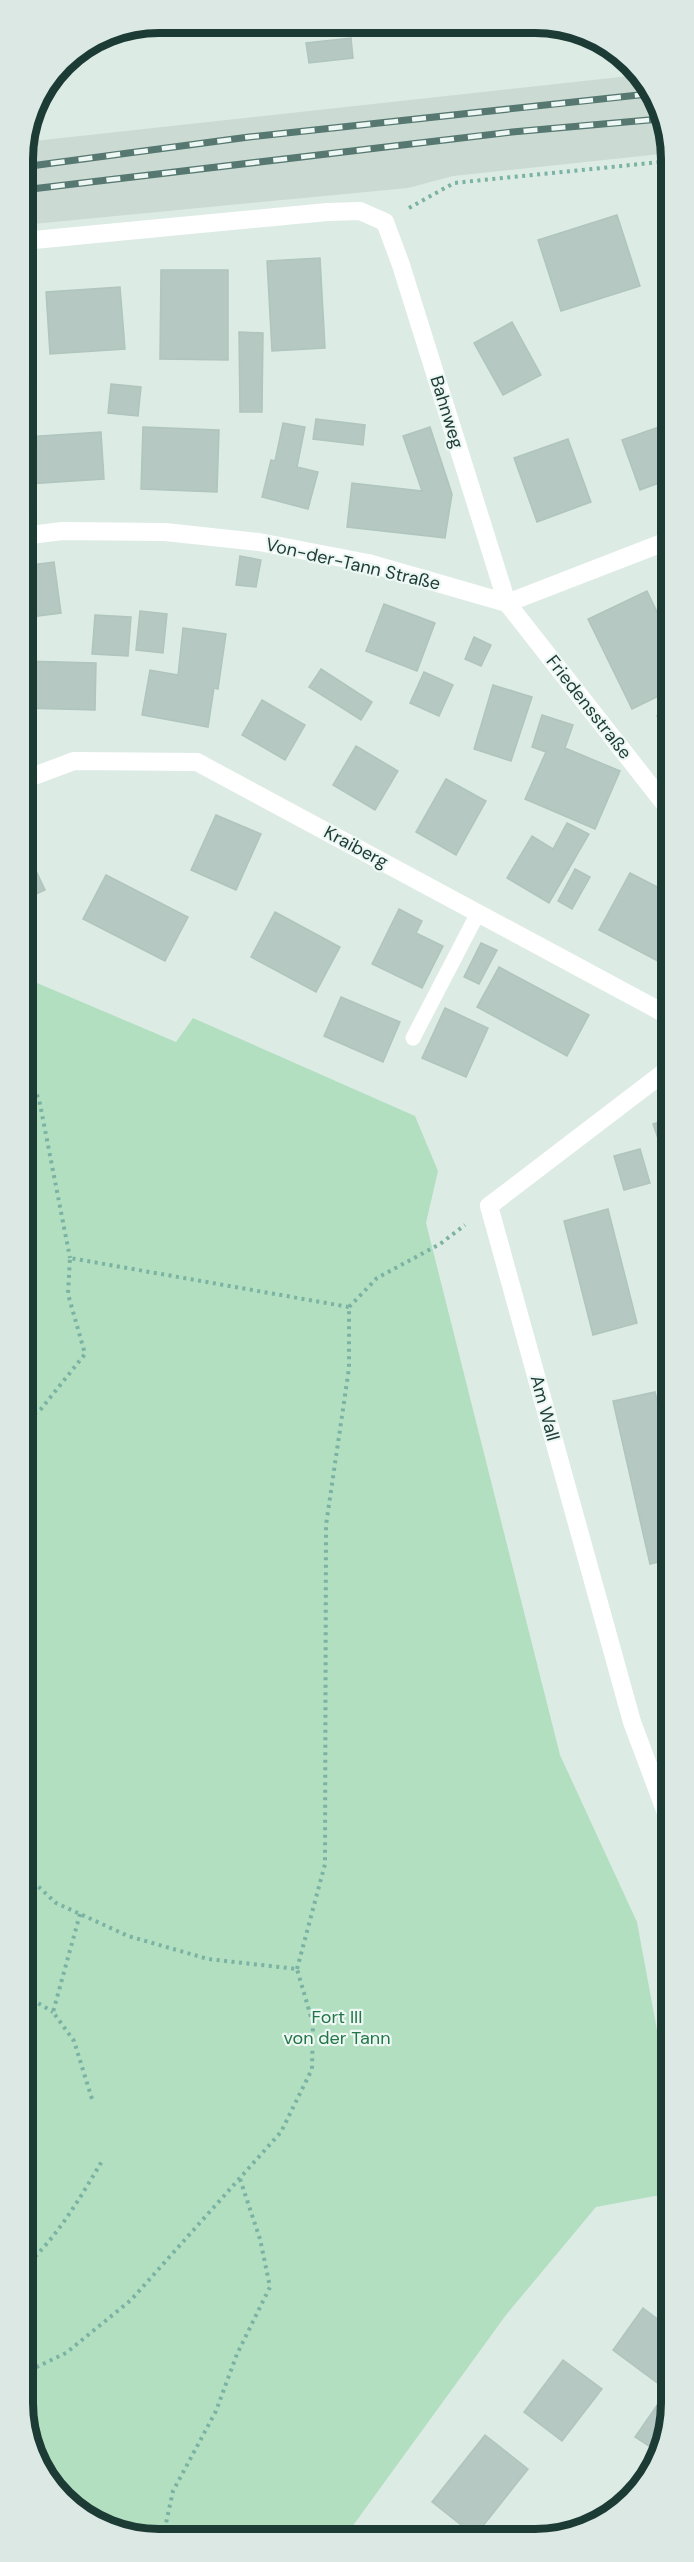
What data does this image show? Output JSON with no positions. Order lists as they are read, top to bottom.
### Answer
{
  "streets": {
    "street": [
      "Bahnweg",
      "Von-der-Tann Straße",
      "Friedensstraße",
      "Kraiberg",
      "Am Wall"
    ]
  },
  "crossings": [
    ["Bahnweg", "Von-der-Tann Straße"],
    ["Bahnweg", "Friedensstraße"],
    ["Von-der-Tann Straße", "Friedensstraße"]
  ],
  "parks": ["Fort III von der Tann"]
}
